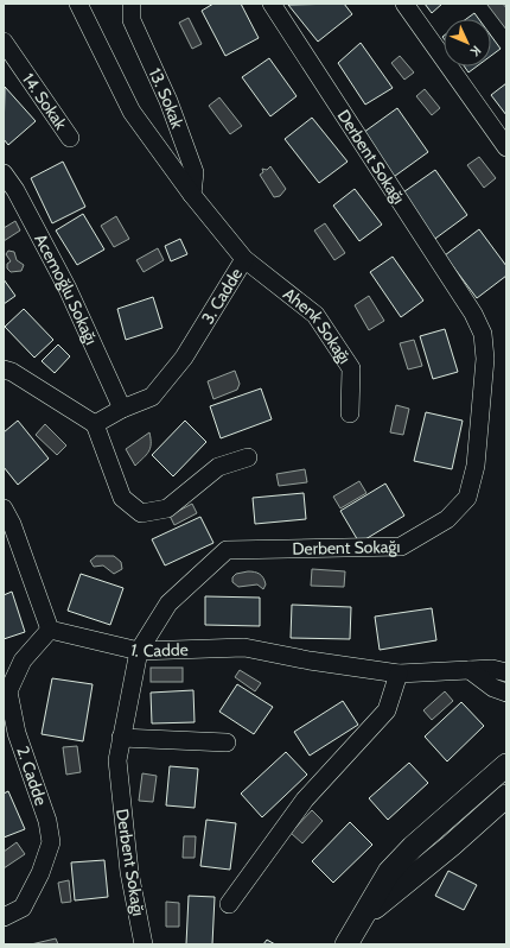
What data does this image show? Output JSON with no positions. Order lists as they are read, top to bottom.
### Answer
{
  "streets": {
    "street": [
      "13. Sokak",
      "14. Sokak",
      "Derbent Sokağı",
      "Acemoğlu Sokağı",
      "3. Cadde",
      "Ahenk Sokağı",
      "1. Cadde",
      "2. Cadde"
    ]
  },
  "crossings": [
    ["13. Sokak", "3. Cadde"],
    ["Derbent Sokağı", "1. Cadde"],
    ["Acemoğlu Sokağı", "3. Cadde"],
    ["3. Cadde", "Ahenk Sokağı"],
    ["1. Cadde", "2. Cadde"]
  ],
  "north": "bottom right"
}
